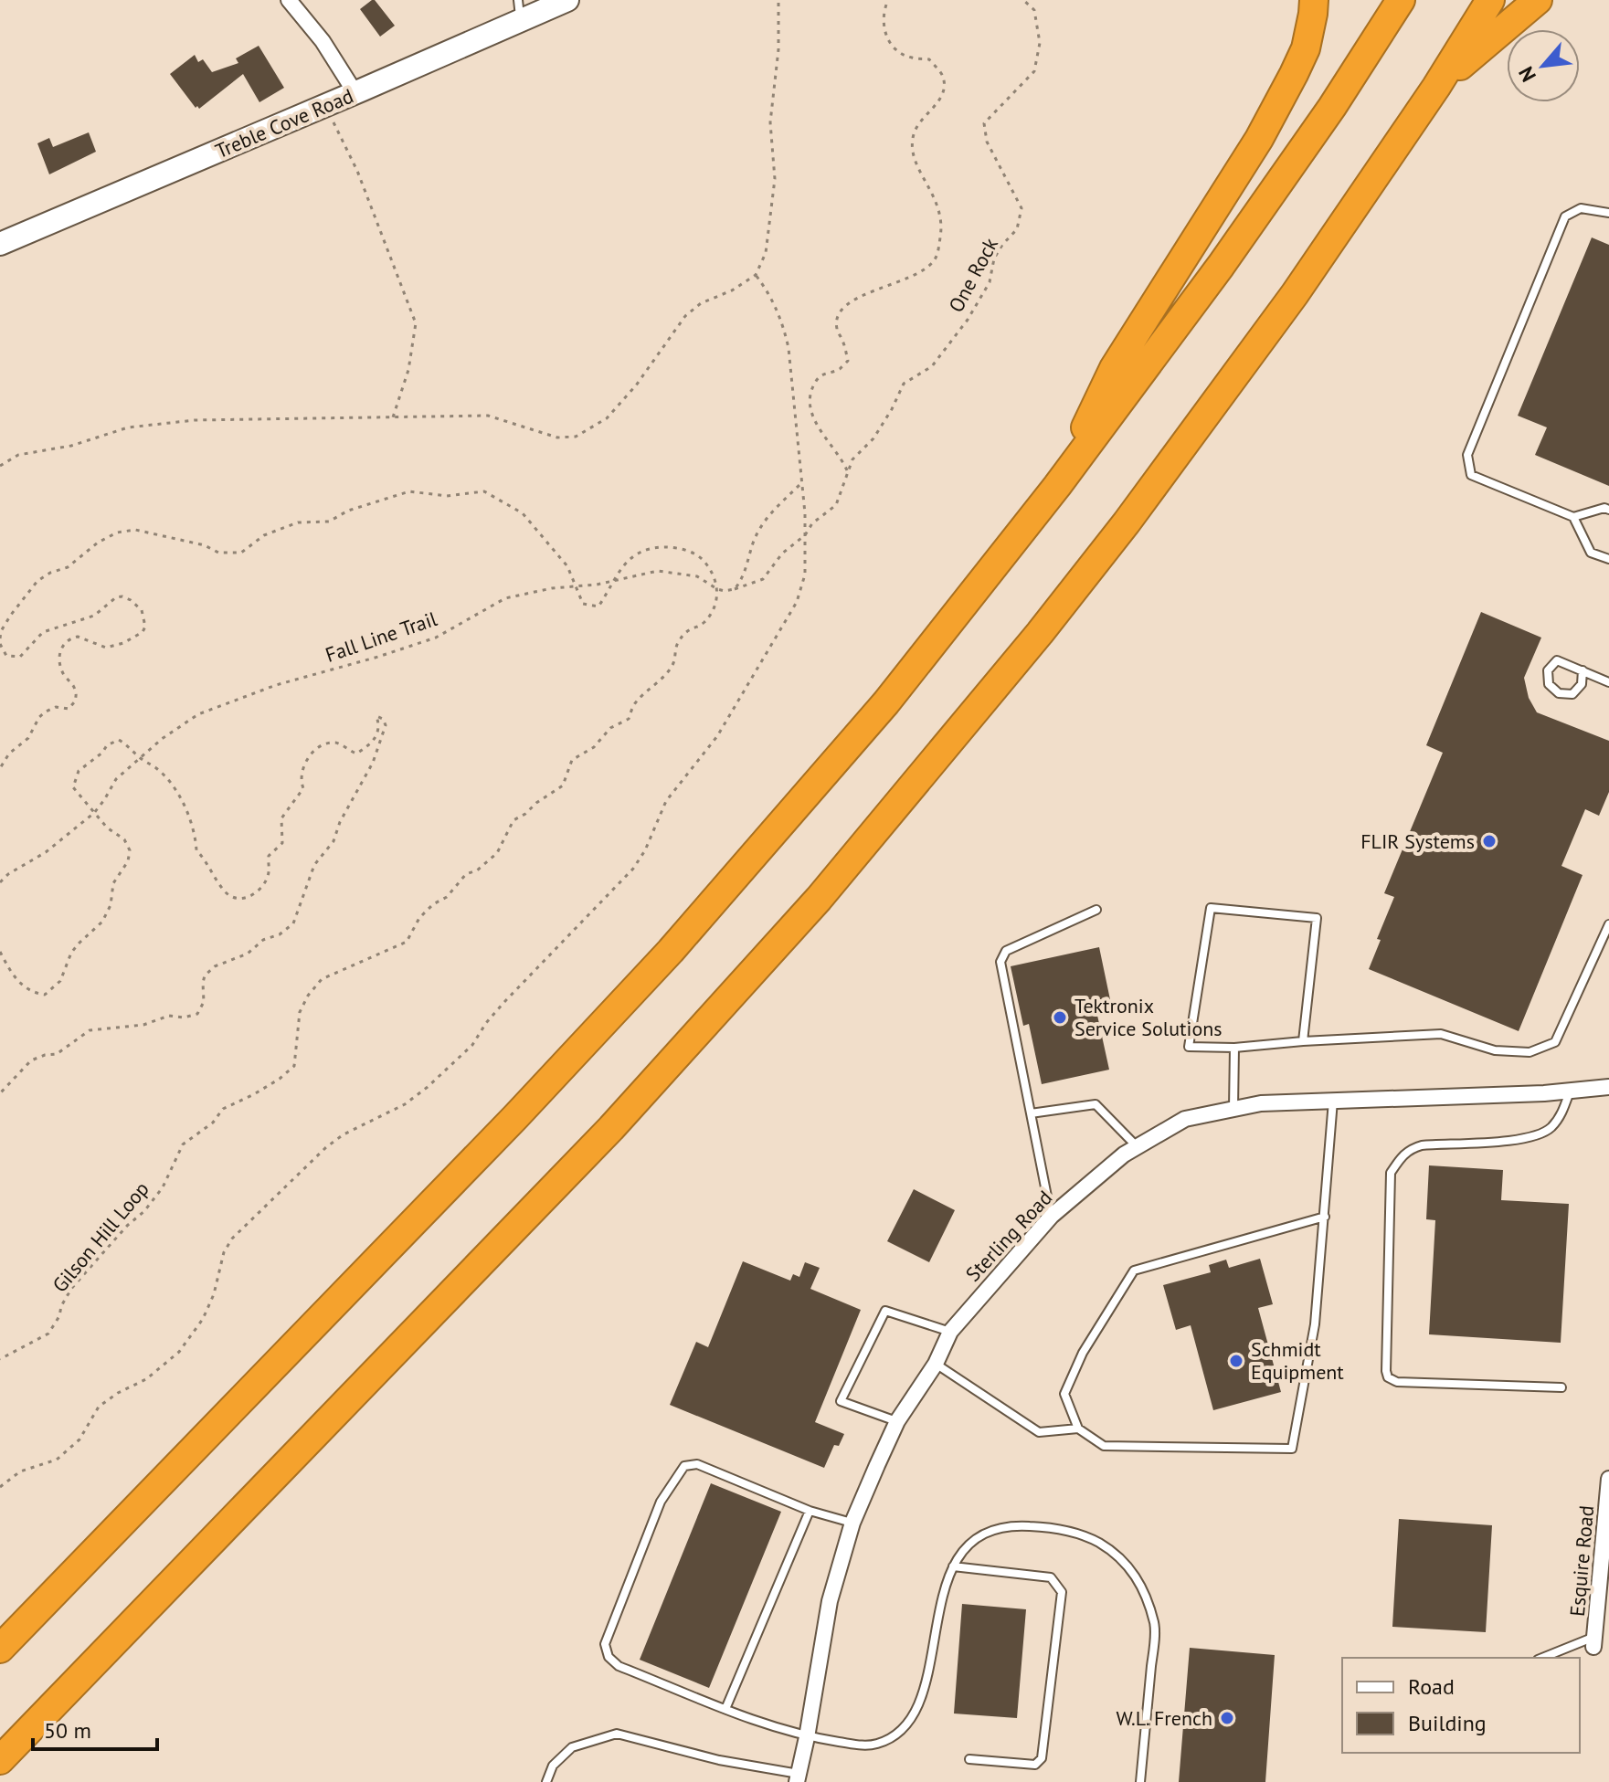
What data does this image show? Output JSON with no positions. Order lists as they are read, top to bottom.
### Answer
{
  "streets": {
    "main road": ["Treble Cove Road"],
    "street": ["Sterling Road", "Esquire Road"],
    "path": ["One Rock", "Fall Line Trail", "Gilson Hill Loop"]
  },
  "crossings": [
    ["One Rock", "Fall Line Trail"],
    ["Fall Line Trail", "Gilson Hill Loop"]
  ],
  "places": [
    "FLIR Systems",
    "Tektronix Service Solutions",
    "Schmidt Equipment",
    "W.L. French"
  ],
  "legend": ["Road", "Building"],
  "scale_bar": "50 m",
  "north": "bottom left"
}
